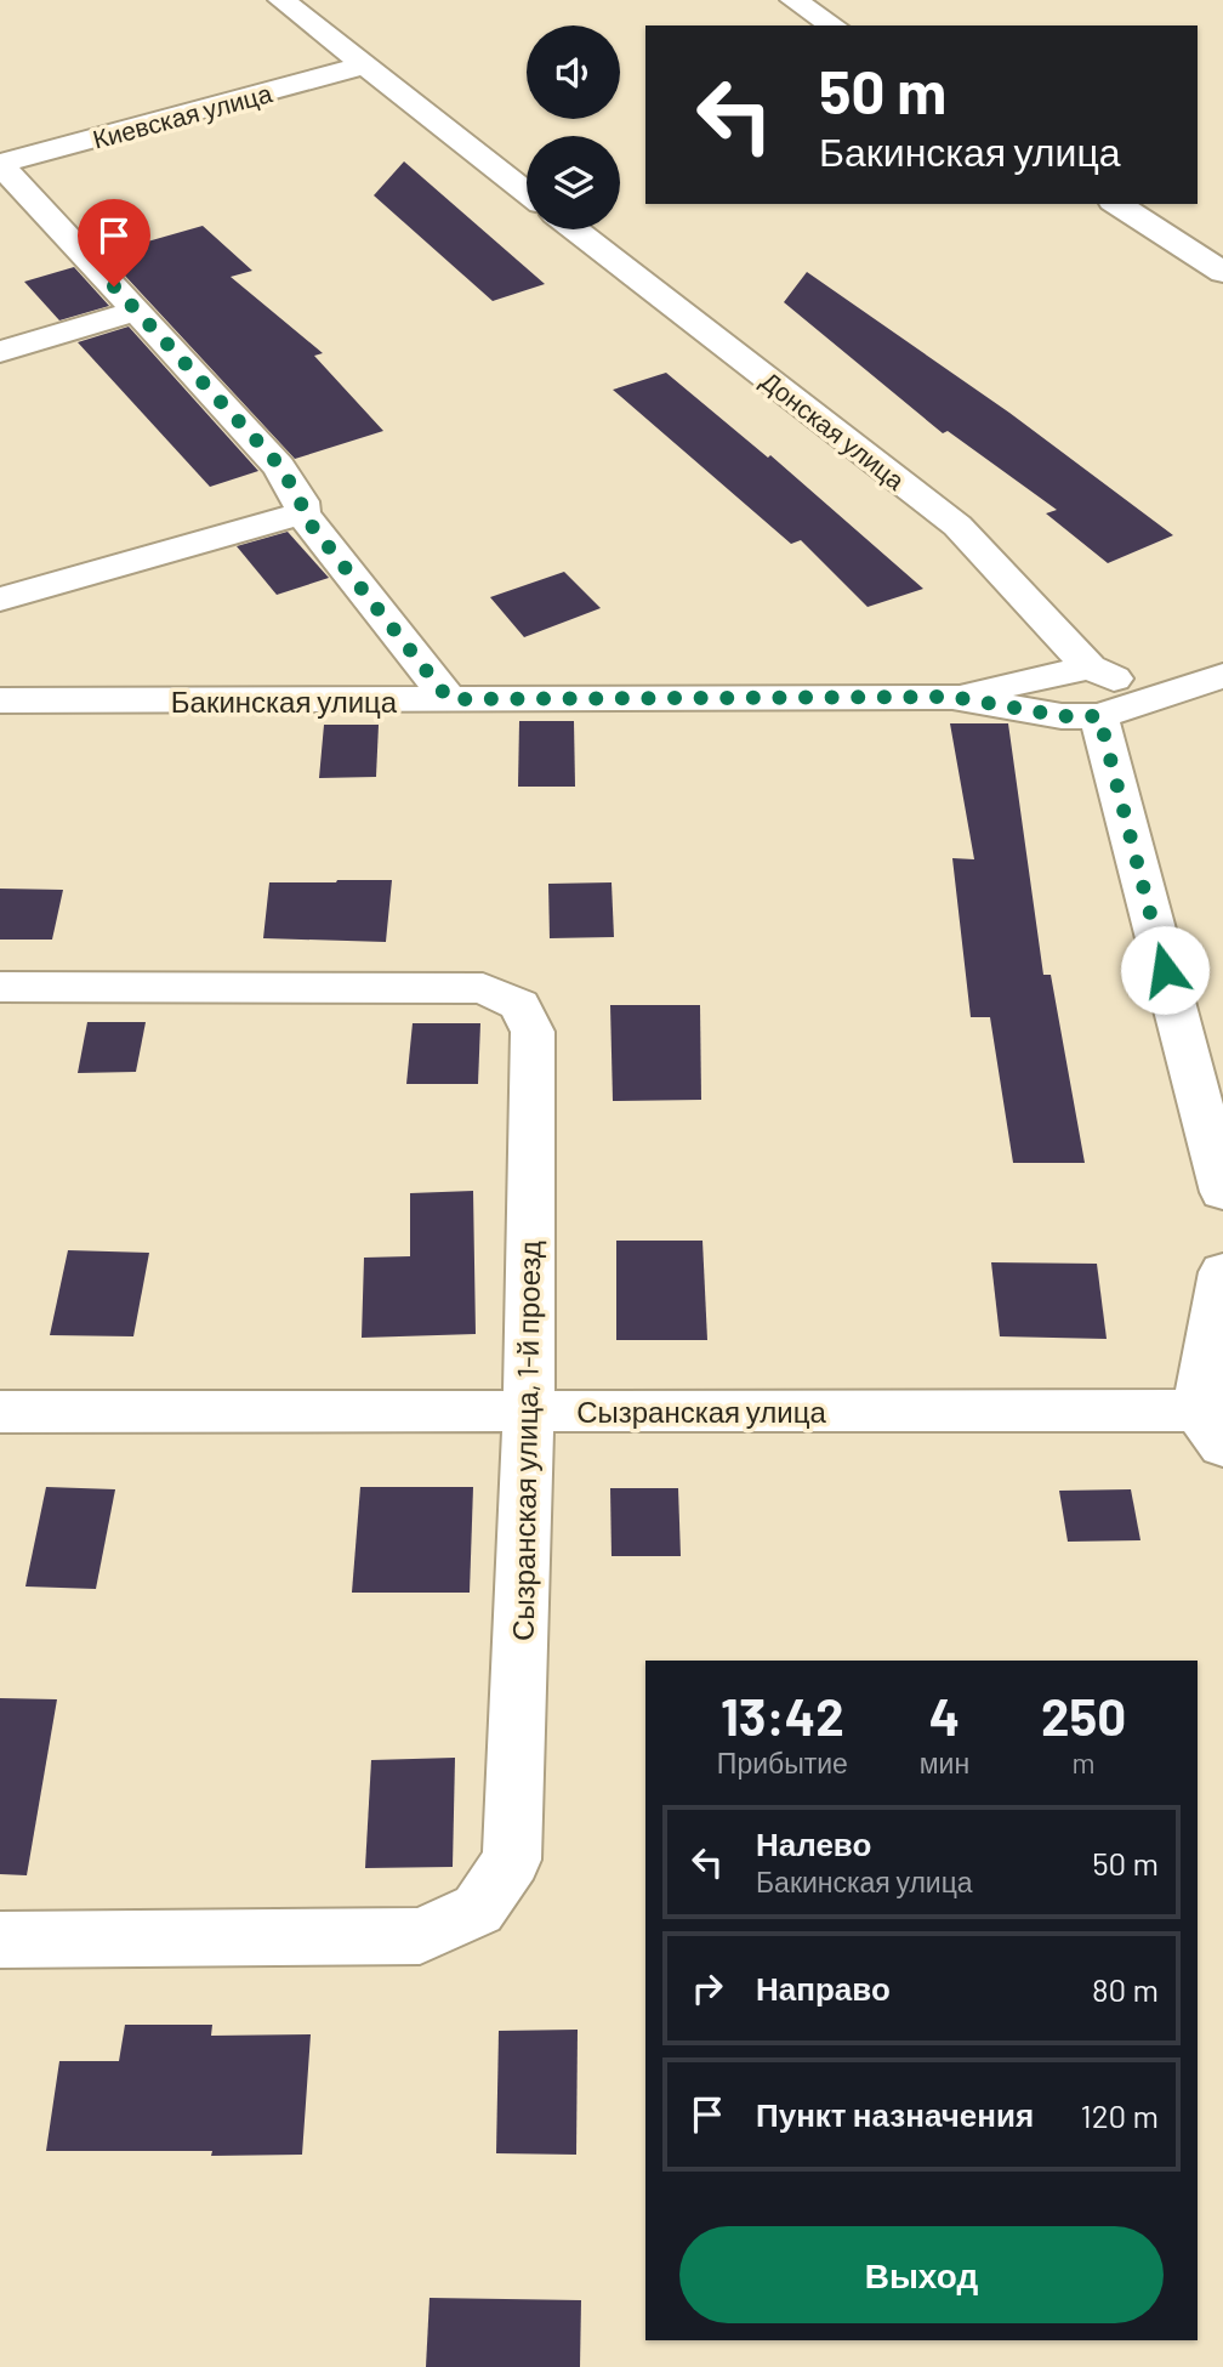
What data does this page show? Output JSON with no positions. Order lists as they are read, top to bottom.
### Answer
{
  "streets": {
    "street": [
      "Киевская улица",
      "Донская улица",
      "Бакинская улица",
      "Сызранская улица",
      "Сызранская улица, 1-й проезд"
    ]
  },
  "crossings": [
    ["Сызранская улица", "Сызранская улица, 1-й проезд"]
  ],
  "page": {
    "turn": ["50 m", "Бакинская улица"],
    "eta": [
      "13:42",
      "Прибытие",
      "4",
      "мин",
      "250",
      "m"
    ],
    "list": [
      {
        "name": "Налево",
        "note": "Бакинская улица",
        "value": "50 m"
      },
      {
        "name": "Направо",
        "value": "80 m"
      },
      {
        "name": "Пункт назначения",
        "value": "120 m"
      }
    ],
    "buttons": "Выход"
  }
}
